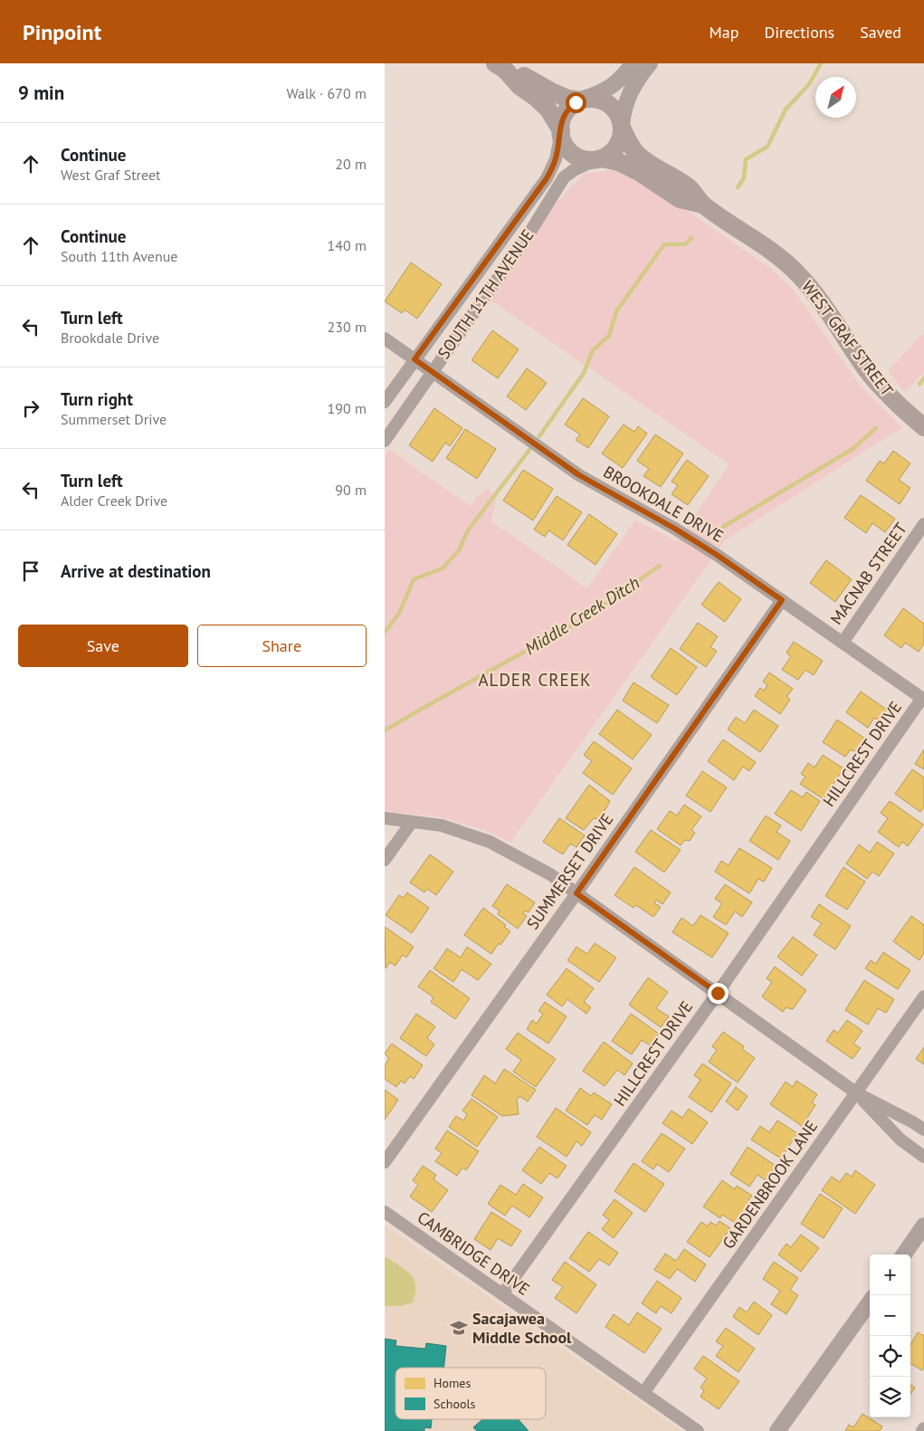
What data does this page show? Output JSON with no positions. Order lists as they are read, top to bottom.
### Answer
{
  "streets": {
    "main road": ["WEST GRAF STREET"],
    "street": [
      "SOUTH 11TH AVENUE",
      "BROOKDALE DRIVE",
      "MACNAB STREET",
      "HILLCREST DRIVE",
      "SUMMERSET DRIVE",
      "GARDENBROOK LANE",
      "CAMBRIDGE DRIVE"
    ]
  },
  "crossings": [
    ["SOUTH 11TH AVENUE", "WEST GRAF STREET"],
    ["SOUTH 11TH AVENUE", "BROOKDALE DRIVE"],
    ["BROOKDALE DRIVE", "MACNAB STREET"],
    ["BROOKDALE DRIVE", "HILLCREST DRIVE"],
    ["BROOKDALE DRIVE", "SUMMERSET DRIVE"],
    ["HILLCREST DRIVE", "CAMBRIDGE DRIVE"],
    ["GARDENBROOK LANE", "CAMBRIDGE DRIVE"]
  ],
  "districts": ["ALDER CREEK"],
  "water": ["Middle Creek Ditch"],
  "places": {
    "school or university": ["Sacajawea Middle School"]
  },
  "legend": ["Homes", "Schools"],
  "north": "top right",
  "page": {
    "header": "Pinpoint",
    "nav": ["Map", "Directions", "Saved"],
    "heading": ["9 min", "Walk · 670 m"],
    "list": [
      ["Continue", "West Graf Street", "20 m"],
      ["Continue", "South 11th Avenue", "140 m"],
      ["Turn left", "Brookdale Drive", "230 m"],
      ["Turn right", "Summerset Drive", "190 m"],
      ["Turn left", "Alder Creek Drive", "90 m"],
      "Arrive at destination"
    ],
    "buttons": ["Save", "Share"],
    "map_buttons": ["+", "−"]
  }
}
